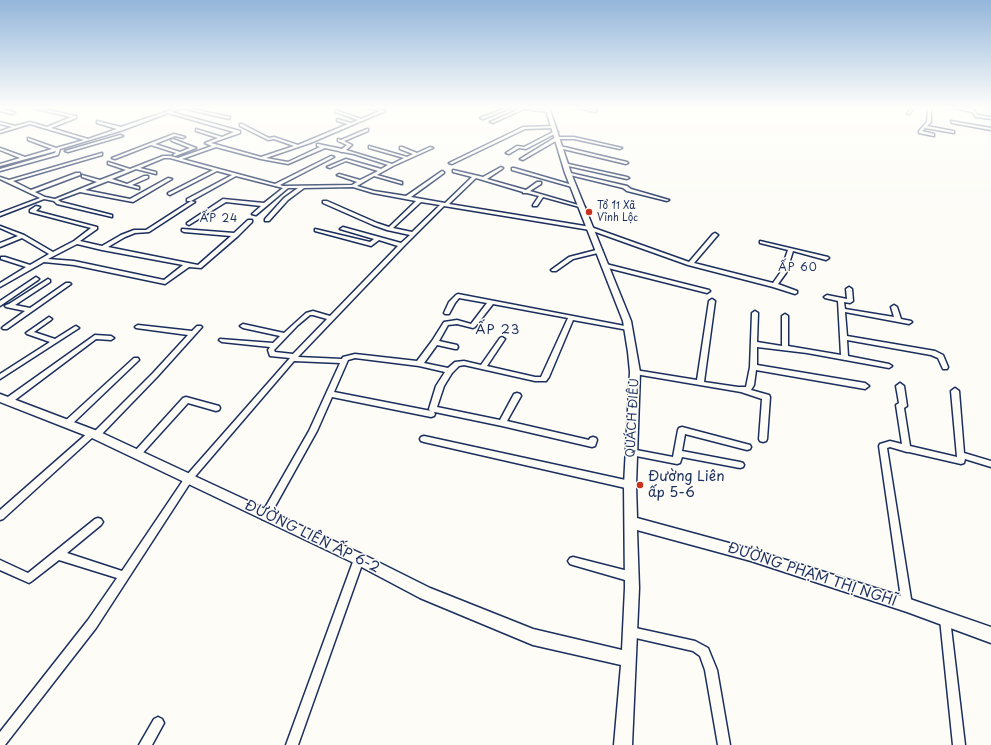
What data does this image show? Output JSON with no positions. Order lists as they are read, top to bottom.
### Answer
{
  "streets": {
    "main road": ["QUÁCH ĐIÊU", "ĐƯỜNG LIÊN ẤP 6-2", "ĐƯỜNG PHẠM THỊ NGHĨ"]
  },
  "crossings": [
    ["QUÁCH ĐIÊU", "ĐƯỜNG LIÊN ẤP 6-2"],
    ["QUÁCH ĐIÊU", "ĐƯỜNG PHẠM THỊ NGHĨ"]
  ],
  "districts": ["ẤP 24", "ẤP 60", "ẤP 23"],
  "places": ["Tổ 11 Xã Vĩnh Lộc", "Đường Liên ấp 5-6"]
}
